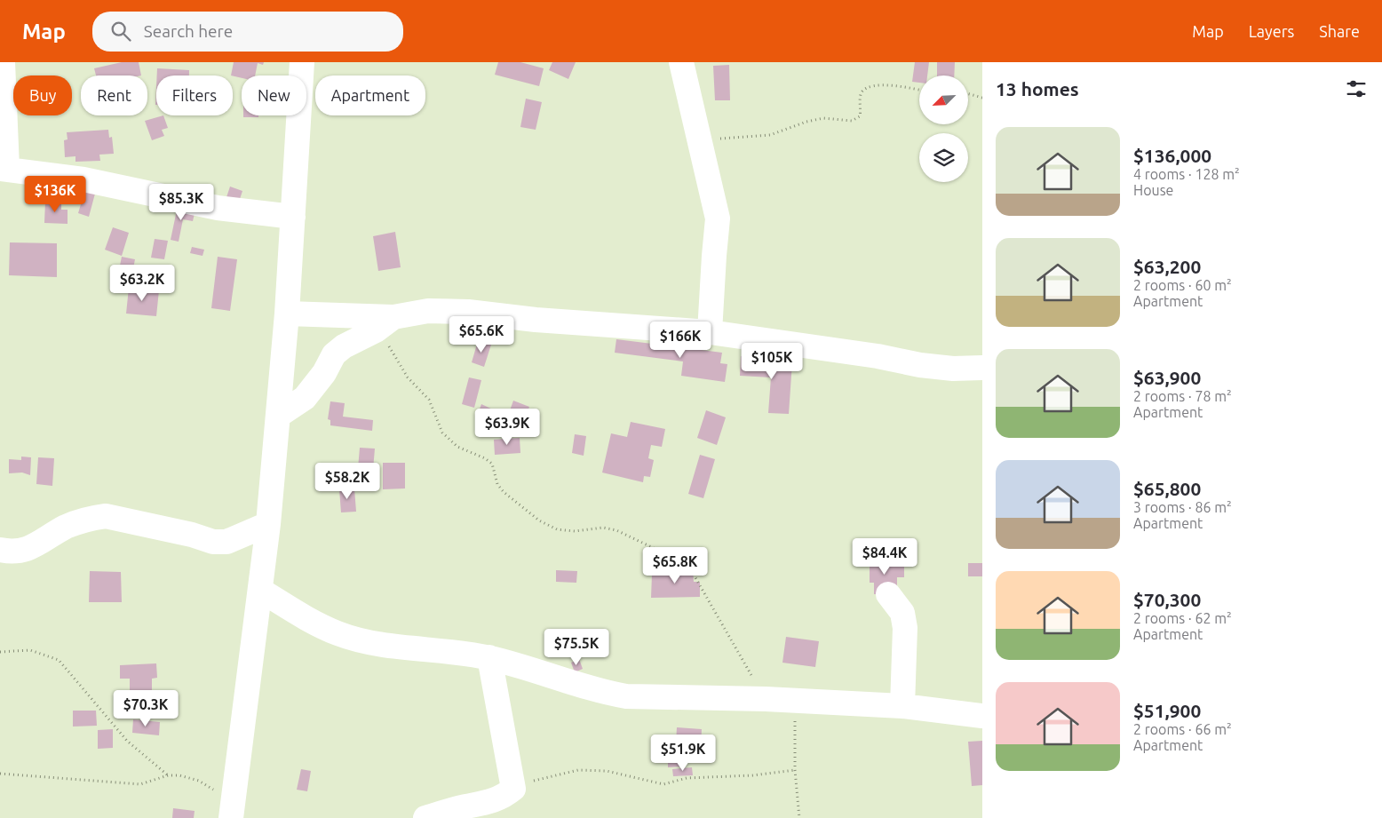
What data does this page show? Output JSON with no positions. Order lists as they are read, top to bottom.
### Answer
{
  "north": "bottom left",
  "page": {
    "header": "Map",
    "search": "Search here",
    "nav": ["Map", "Layers", "Share"],
    "heading": "13 homes",
    "chip": [
      "Buy",
      "Rent",
      "Filters",
      "New",
      "Apartment"
    ],
    "list": [
      {
        "name": "$136,000",
        "note": "4 rooms · 128 m² · House"
      },
      {
        "name": "$63,200",
        "note": "2 rooms · 60 m² · Apartment"
      },
      {
        "name": "$63,900",
        "note": "2 rooms · 78 m² · Apartment"
      },
      {
        "name": "$65,800",
        "note": "3 rooms · 86 m² · Apartment"
      },
      {
        "name": "$70,300",
        "note": "2 rooms · 62 m² · Apartment"
      },
      {
        "name": "$51,900",
        "note": "2 rooms · 66 m² · Apartment"
      }
    ],
    "price": [
      "$136K",
      "$85.3K",
      "$63.2K",
      "$65.6K",
      "$166K",
      "$105K",
      "$63.9K",
      "$58.2K",
      "$84.4K",
      "$65.8K",
      "$75.5K",
      "$70.3K",
      "$51.9K"
    ]
  }
}
